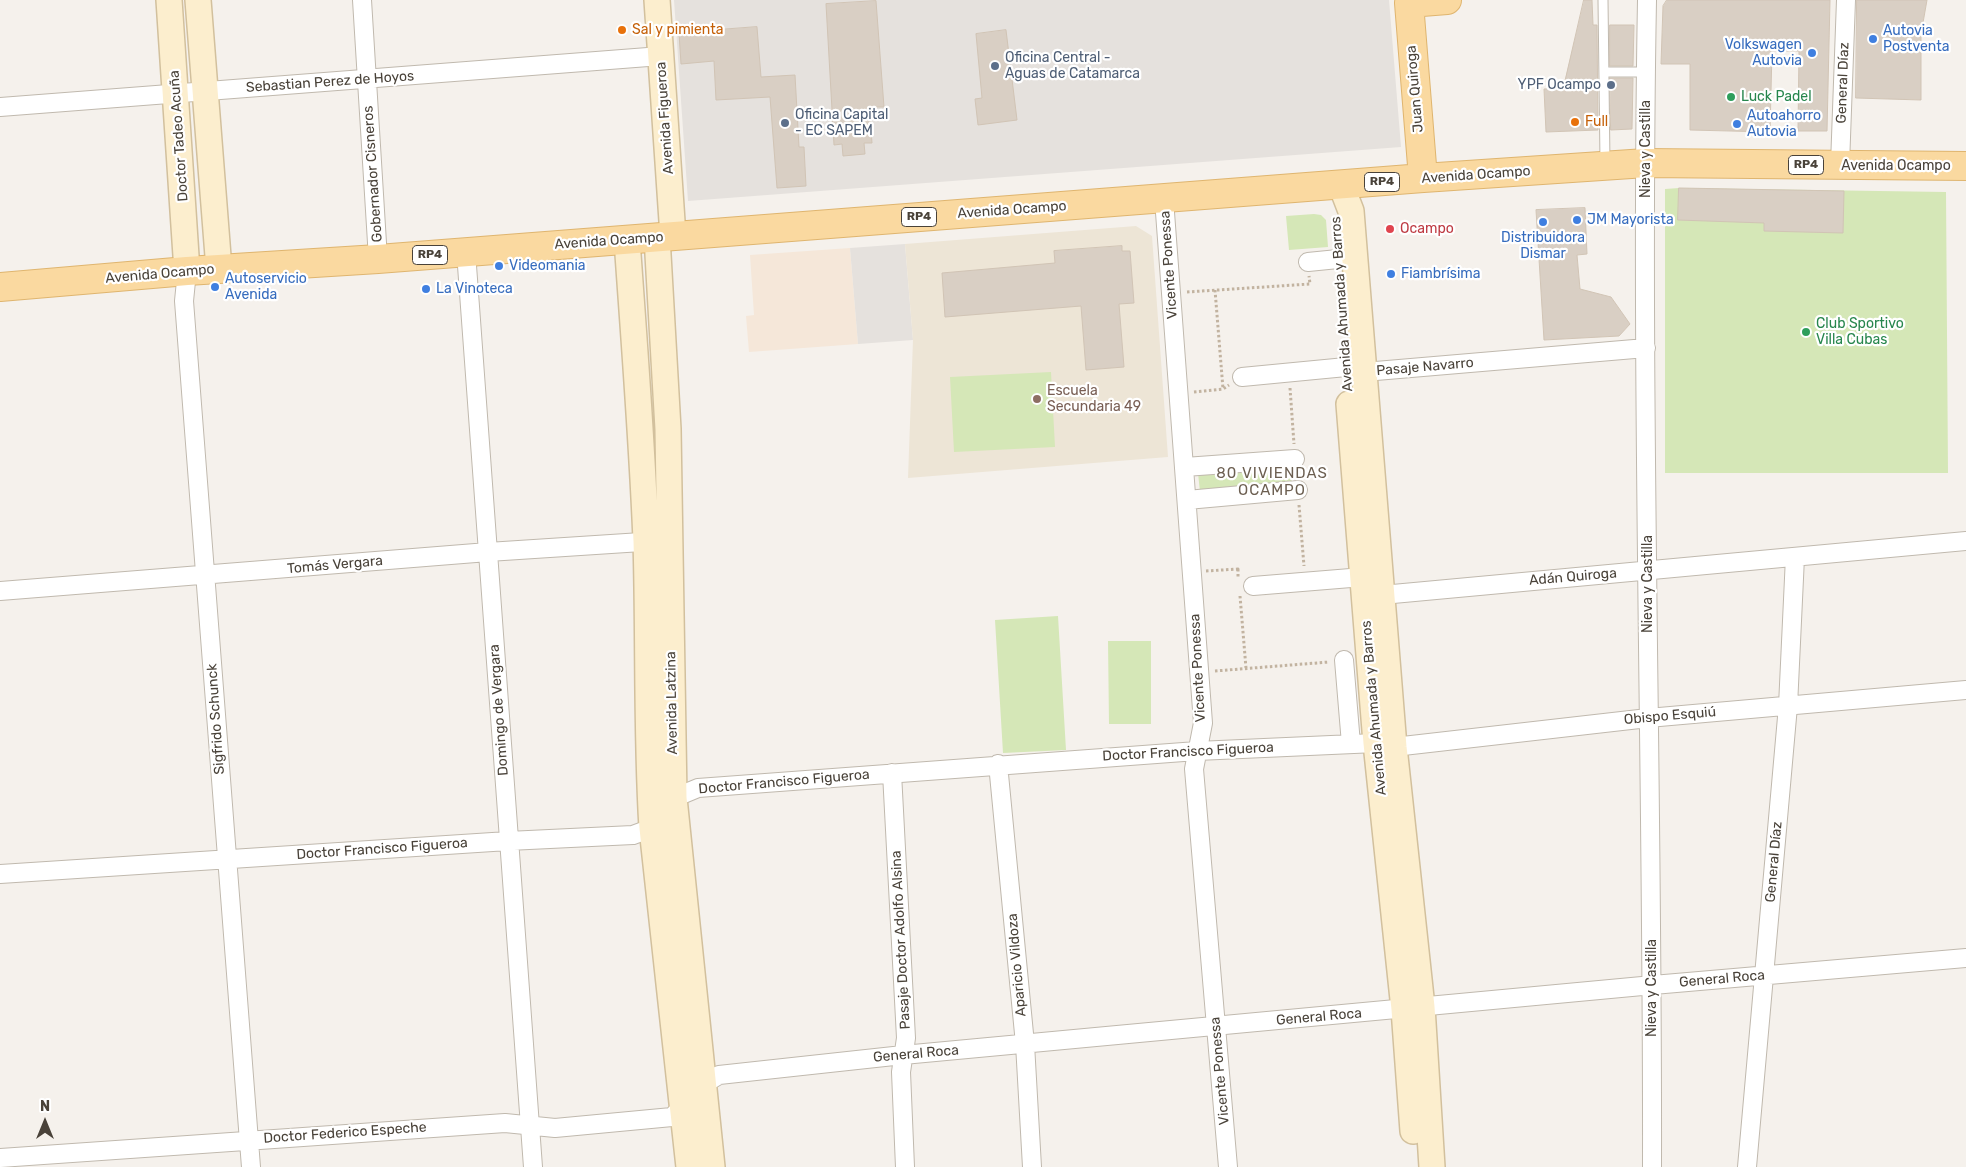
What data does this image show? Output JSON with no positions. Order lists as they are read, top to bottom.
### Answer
{
  "streets": {
    "main road": ["Juan Quiroga", "RP4", "Avenida Ocampo"],
    "street": [
      "Sebastian Perez de Hoyos",
      "General Díaz",
      "Avenida Figueroa",
      "Doctor Tadeo Acuña",
      "Nieva y Castilla",
      "Gobernador Cisneros",
      "Vicente Ponessa",
      "Avenida Ahumada y Barros",
      "Pasaje Navarro",
      "Tomás Vergara",
      "Adán Quiroga",
      "Avenida Latzina",
      "Domingo de Vergara",
      "Obispo Esquiú",
      "Sigfrido Schunck",
      "Doctor Francisco Figueroa",
      "Pasaje Doctor Adolfo Alsina",
      "Aparicio Vildoza",
      "General Roca",
      "Doctor Federico Espeche"
    ]
  },
  "crossings": [
    ["Sebastian Perez de Hoyos", "Avenida Figueroa"],
    ["Sebastian Perez de Hoyos", "Doctor Tadeo Acuña"],
    ["Sebastian Perez de Hoyos", "Gobernador Cisneros"],
    ["General Díaz", "Avenida Ocampo"],
    ["General Díaz", "Adán Quiroga"],
    ["General Díaz", "Obispo Esquiú"],
    ["General Díaz", "General Roca"],
    ["Juan Quiroga", "Avenida Ocampo"],
    ["Avenida Figueroa", "Avenida Ocampo"],
    ["Avenida Figueroa", "Avenida Latzina"],
    ["Doctor Tadeo Acuña", "Avenida Ocampo"],
    ["Doctor Tadeo Acuña", "Sigfrido Schunck"],
    ["Nieva y Castilla", "Avenida Ocampo"],
    ["Nieva y Castilla", "Pasaje Navarro"],
    ["Nieva y Castilla", "Adán Quiroga"],
    ["Nieva y Castilla", "Obispo Esquiú"],
    ["Nieva y Castilla", "General Roca"],
    ["Avenida Ocampo", "Gobernador Cisneros"],
    ["Avenida Ocampo", "Vicente Ponessa"],
    ["Avenida Ocampo", "Avenida Ahumada y Barros"],
    ["Avenida Ocampo", "Avenida Latzina"],
    ["Avenida Ocampo", "Domingo de Vergara"],
    ["Avenida Ocampo", "Sigfrido Schunck"],
    ["Vicente Ponessa", "Doctor Francisco Figueroa"],
    ["Vicente Ponessa", "General Roca"],
    ["Avenida Ahumada y Barros", "Pasaje Navarro"],
    ["Avenida Ahumada y Barros", "Adán Quiroga"],
    ["Avenida Ahumada y Barros", "Obispo Esquiú"],
    ["Avenida Ahumada y Barros", "Doctor Francisco Figueroa"],
    ["Avenida Ahumada y Barros", "General Roca"],
    ["Tomás Vergara", "Avenida Latzina"],
    ["Tomás Vergara", "Domingo de Vergara"],
    ["Tomás Vergara", "Sigfrido Schunck"],
    ["Avenida Latzina", "Doctor Francisco Figueroa"],
    ["Avenida Latzina", "General Roca"],
    ["Avenida Latzina", "Doctor Federico Espeche"],
    ["Domingo de Vergara", "Doctor Francisco Figueroa"],
    ["Domingo de Vergara", "Doctor Federico Espeche"],
    ["Obispo Esquiú", "Doctor Francisco Figueroa"],
    ["Sigfrido Schunck", "Doctor Francisco Figueroa"],
    ["Sigfrido Schunck", "Doctor Federico Espeche"],
    ["Doctor Francisco Figueroa", "Pasaje Doctor Adolfo Alsina"],
    ["Doctor Francisco Figueroa", "Aparicio Vildoza"],
    ["Pasaje Doctor Adolfo Alsina", "General Roca"],
    ["Aparicio Vildoza", "General Roca"],
    ["General Roca", "Doctor Federico Espeche"]
  ],
  "districts": ["80 VIVIENDAS OCAMPO"],
  "places": [
    "Sal y pimienta",
    "Autovia Postventa",
    "Volkswagen Autovia",
    "Oficina Central - Aguas de Catamarca",
    "YPF Ocampo",
    "Luck Padel",
    "Full",
    "Oficina Capital - EC SAPEM",
    "Autoahorro Autovia",
    "JM Mayorista",
    "Distribuidora Dismar",
    "Ocampo",
    "Videomania",
    "Fiambrísima",
    "Autoservicio Avenida",
    "La Vinoteca",
    "Club Sportivo Villa Cubas",
    "Escuela Secundaria 49"
  ],
  "north": "top"
}
